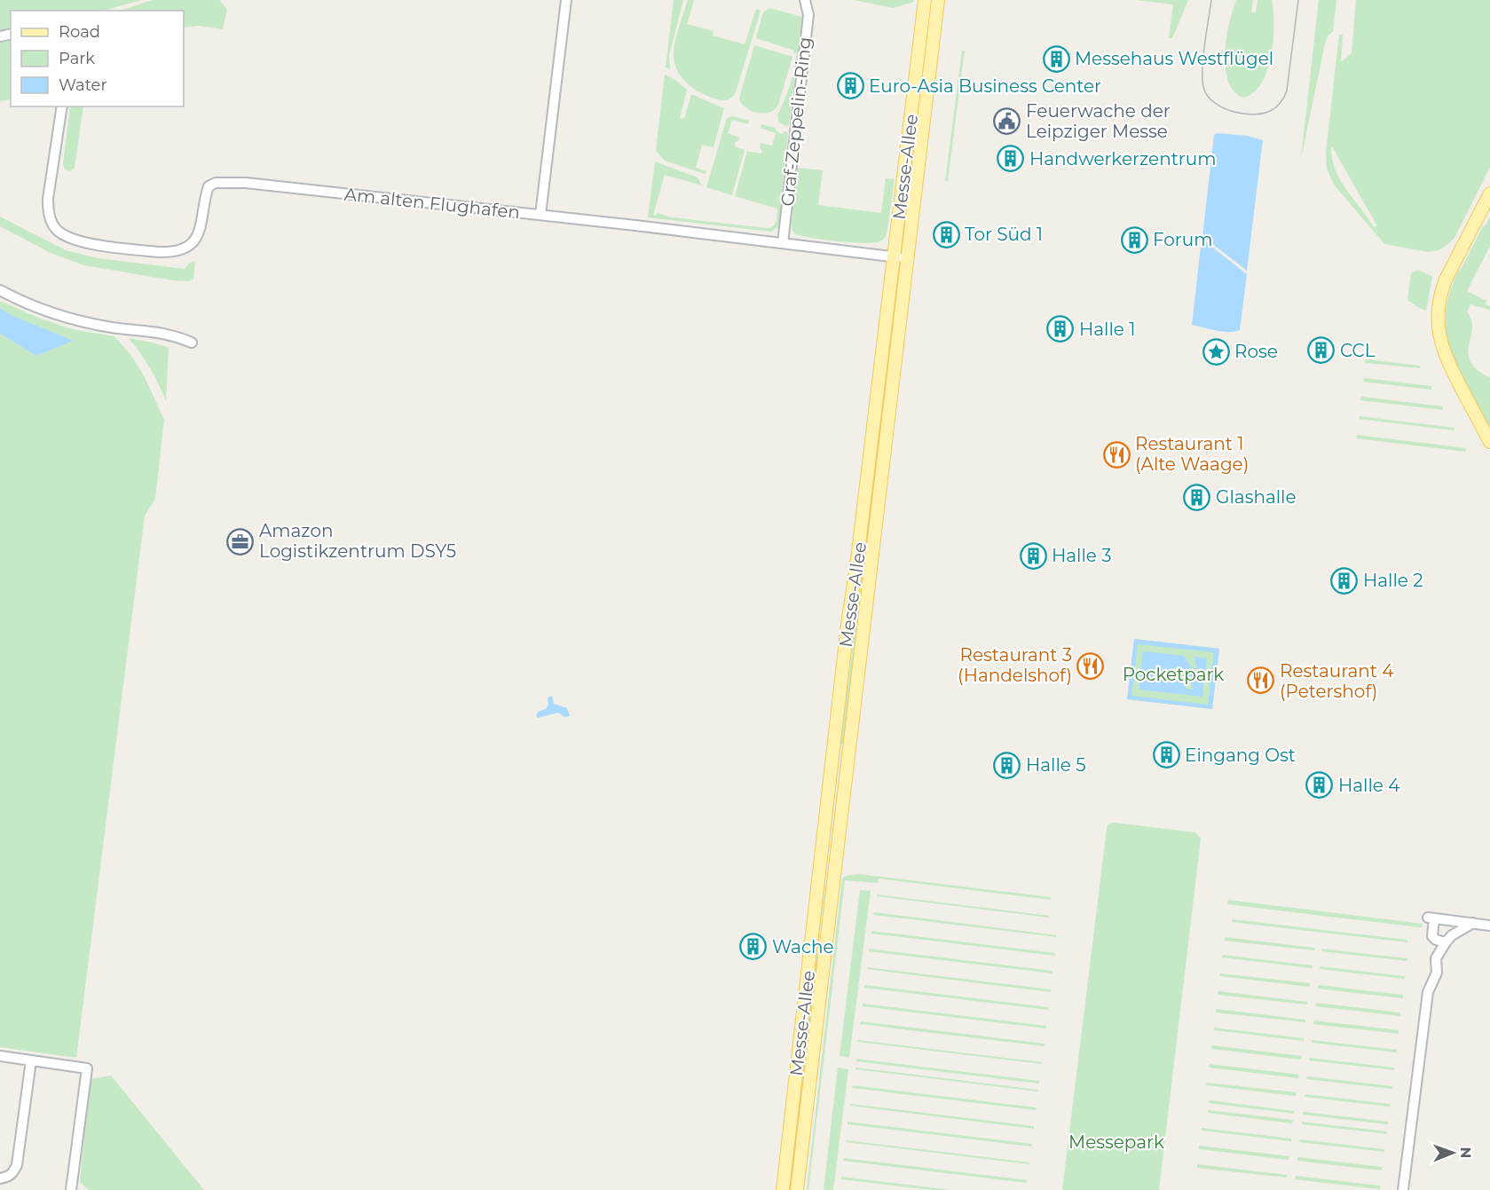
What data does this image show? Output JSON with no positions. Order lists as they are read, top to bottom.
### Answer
{
  "streets": {
    "main road": ["Messe-Allee"],
    "street": ["Graf-Zeppelin-Ring", "Am alten Flughafen"]
  },
  "crossings": [
    ["Graf-Zeppelin-Ring", "Am alten Flughafen"],
    ["Messe-Allee", "Am alten Flughafen"]
  ],
  "parks": ["Pocketpark", "Messepark"],
  "places": {
    "building": [
      "Messehaus Westflügel",
      "Euro-Asia Business Center",
      "Handwerkerzentrum",
      "Tor Süd 1",
      "Forum",
      "Halle 1",
      "CCL",
      "Glashalle",
      "Halle 3",
      "Halle 2",
      "Eingang Ost",
      "Halle 5",
      "Halle 4",
      "Wache"
    ],
    "public building": ["Feuerwache der Leipziger Messe"],
    "place": ["Rose"],
    "restaurant": ["Restaurant 1 (Alte Waage)", "Restaurant 3 (Handelshof)", "Restaurant 4 (Petershof)"],
    "office": ["Amazon Logistikzentrum DSY5"]
  },
  "legend": ["Road", "Park", "Water"],
  "north": "right"
}
